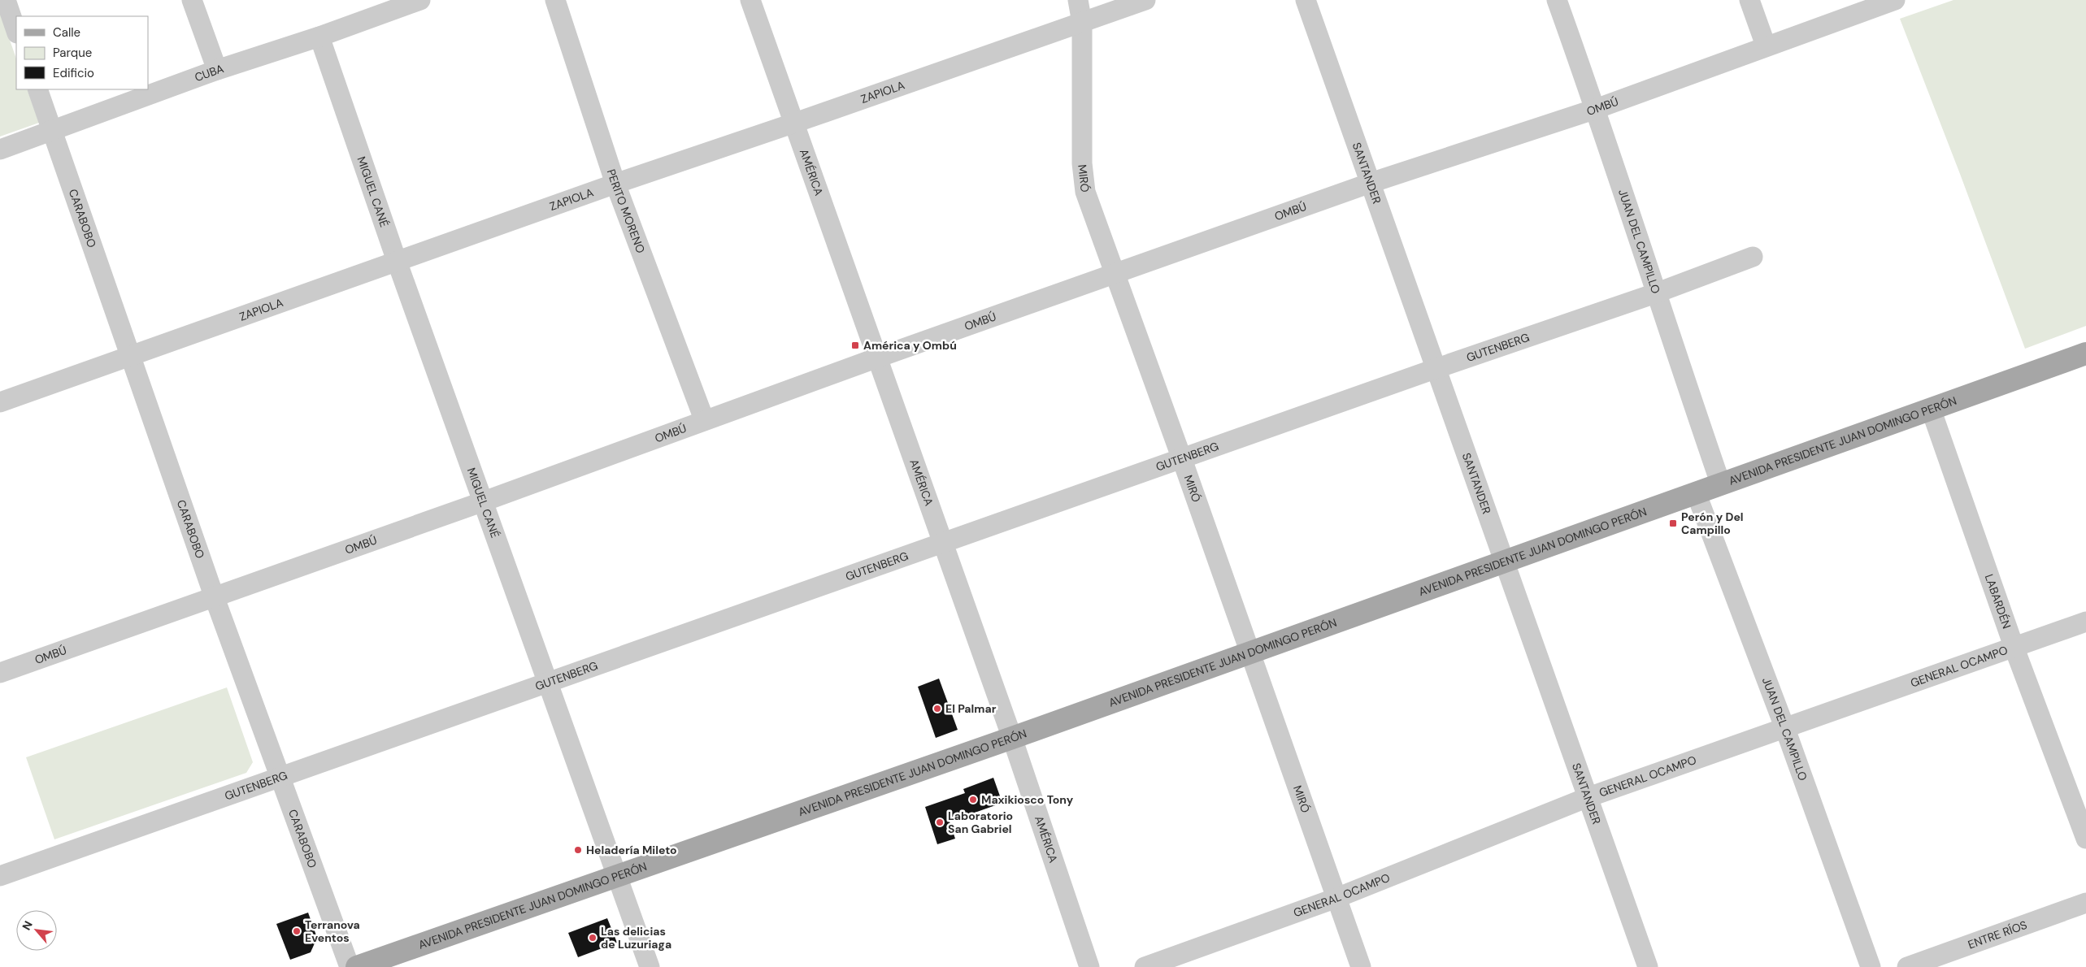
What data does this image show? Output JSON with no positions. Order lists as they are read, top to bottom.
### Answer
{
  "streets": {
    "main road": ["AVENIDA PRESIDENTE JUAN DOMINGO PERÓN"],
    "street": [
      "CUBA",
      "ZAPIOLA",
      "OMBÚ",
      "AMÉRICA",
      "SANTANDER",
      "MIRÓ",
      "MIGUEL CANÉ",
      "PERITO MORENO",
      "CARABOBO",
      "JUAN DEL CAMPILLO",
      "GUTENBERG",
      "LABARDÉN",
      "GENERAL OCAMPO",
      "ENTRE RÍOS"
    ]
  },
  "crossings": [
    ["CUBA", "MIGUEL CANÉ"],
    ["CUBA", "CARABOBO"],
    ["ZAPIOLA", "AMÉRICA"],
    ["ZAPIOLA", "MIRÓ"],
    ["ZAPIOLA", "MIGUEL CANÉ"],
    ["ZAPIOLA", "PERITO MORENO"],
    ["ZAPIOLA", "CARABOBO"],
    ["OMBÚ", "AMÉRICA"],
    ["OMBÚ", "SANTANDER"],
    ["OMBÚ", "MIRÓ"],
    ["OMBÚ", "MIGUEL CANÉ"],
    ["OMBÚ", "PERITO MORENO"],
    ["OMBÚ", "CARABOBO"],
    ["OMBÚ", "JUAN DEL CAMPILLO"],
    ["AMÉRICA", "GUTENBERG"],
    ["AMÉRICA", "AVENIDA PRESIDENTE JUAN DOMINGO PERÓN"],
    ["SANTANDER", "GUTENBERG"],
    ["SANTANDER", "AVENIDA PRESIDENTE JUAN DOMINGO PERÓN"],
    ["SANTANDER", "GENERAL OCAMPO"],
    ["MIRÓ", "GUTENBERG"],
    ["MIRÓ", "AVENIDA PRESIDENTE JUAN DOMINGO PERÓN"],
    ["MIRÓ", "GENERAL OCAMPO"],
    ["MIGUEL CANÉ", "GUTENBERG"],
    ["MIGUEL CANÉ", "AVENIDA PRESIDENTE JUAN DOMINGO PERÓN"],
    ["CARABOBO", "GUTENBERG"],
    ["JUAN DEL CAMPILLO", "GUTENBERG"],
    ["JUAN DEL CAMPILLO", "AVENIDA PRESIDENTE JUAN DOMINGO PERÓN"],
    ["JUAN DEL CAMPILLO", "GENERAL OCAMPO"],
    ["AVENIDA PRESIDENTE JUAN DOMINGO PERÓN", "LABARDÉN"],
    ["LABARDÉN", "GENERAL OCAMPO"]
  ],
  "places": {
    "transit": ["América y Ombú", "Perón y Del Campillo"],
    "other": [
      "El Palmar",
      "Maxikiosco Tony",
      "Laboratorio San Gabriel",
      "Heladería Mileto",
      "Terranova Eventos",
      "Las delicias de Luzuriaga"
    ]
  },
  "legend": ["Calle", "Parque", "Edificio"],
  "north": "top left"
}
